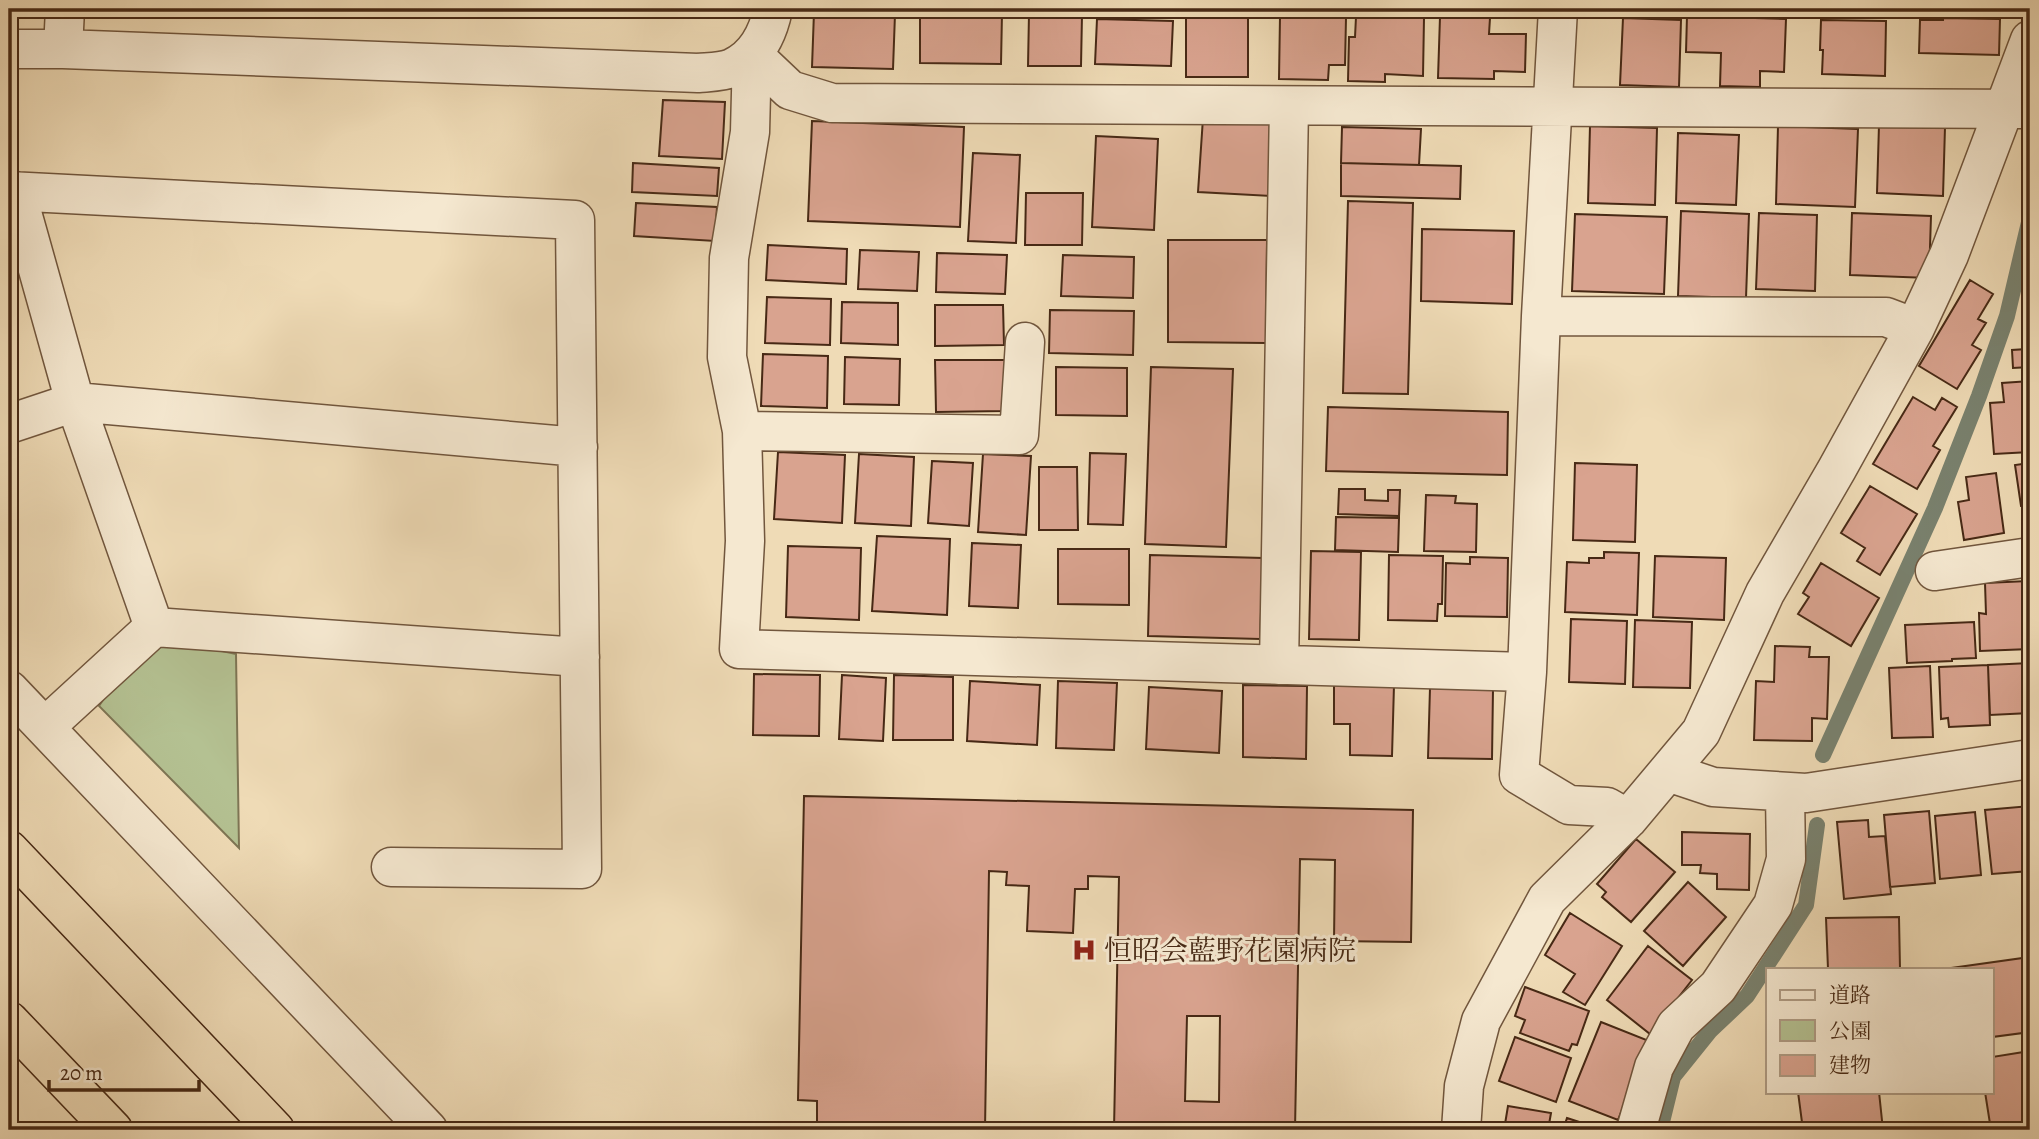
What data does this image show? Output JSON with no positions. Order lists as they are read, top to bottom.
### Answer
{
  "places": {
    "hospital": ["恒昭会藍野花園病院"]
  },
  "legend": ["道路", "公園", "建物"],
  "scale_bar": "20 m"
}
